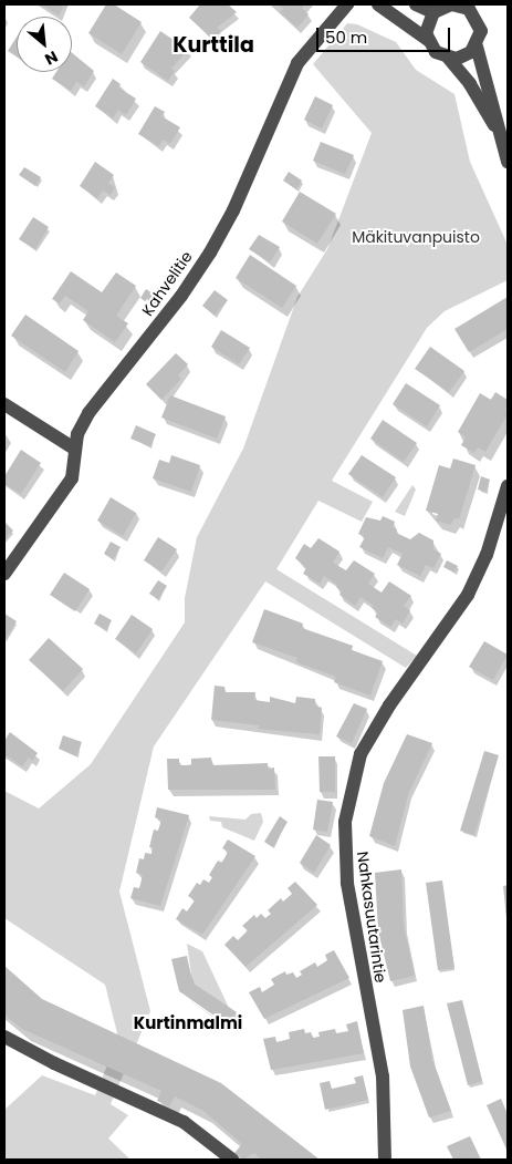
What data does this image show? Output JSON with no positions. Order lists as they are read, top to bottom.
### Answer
{
  "streets": {
    "street": ["Kahvelitie", "Nahkasuutarintie"]
  },
  "districts": ["Kurttila", "Kurtinmalmi"],
  "parks": ["Mäkituvanpuisto"],
  "scale_bar": "50 m",
  "north": "bottom right"
}
